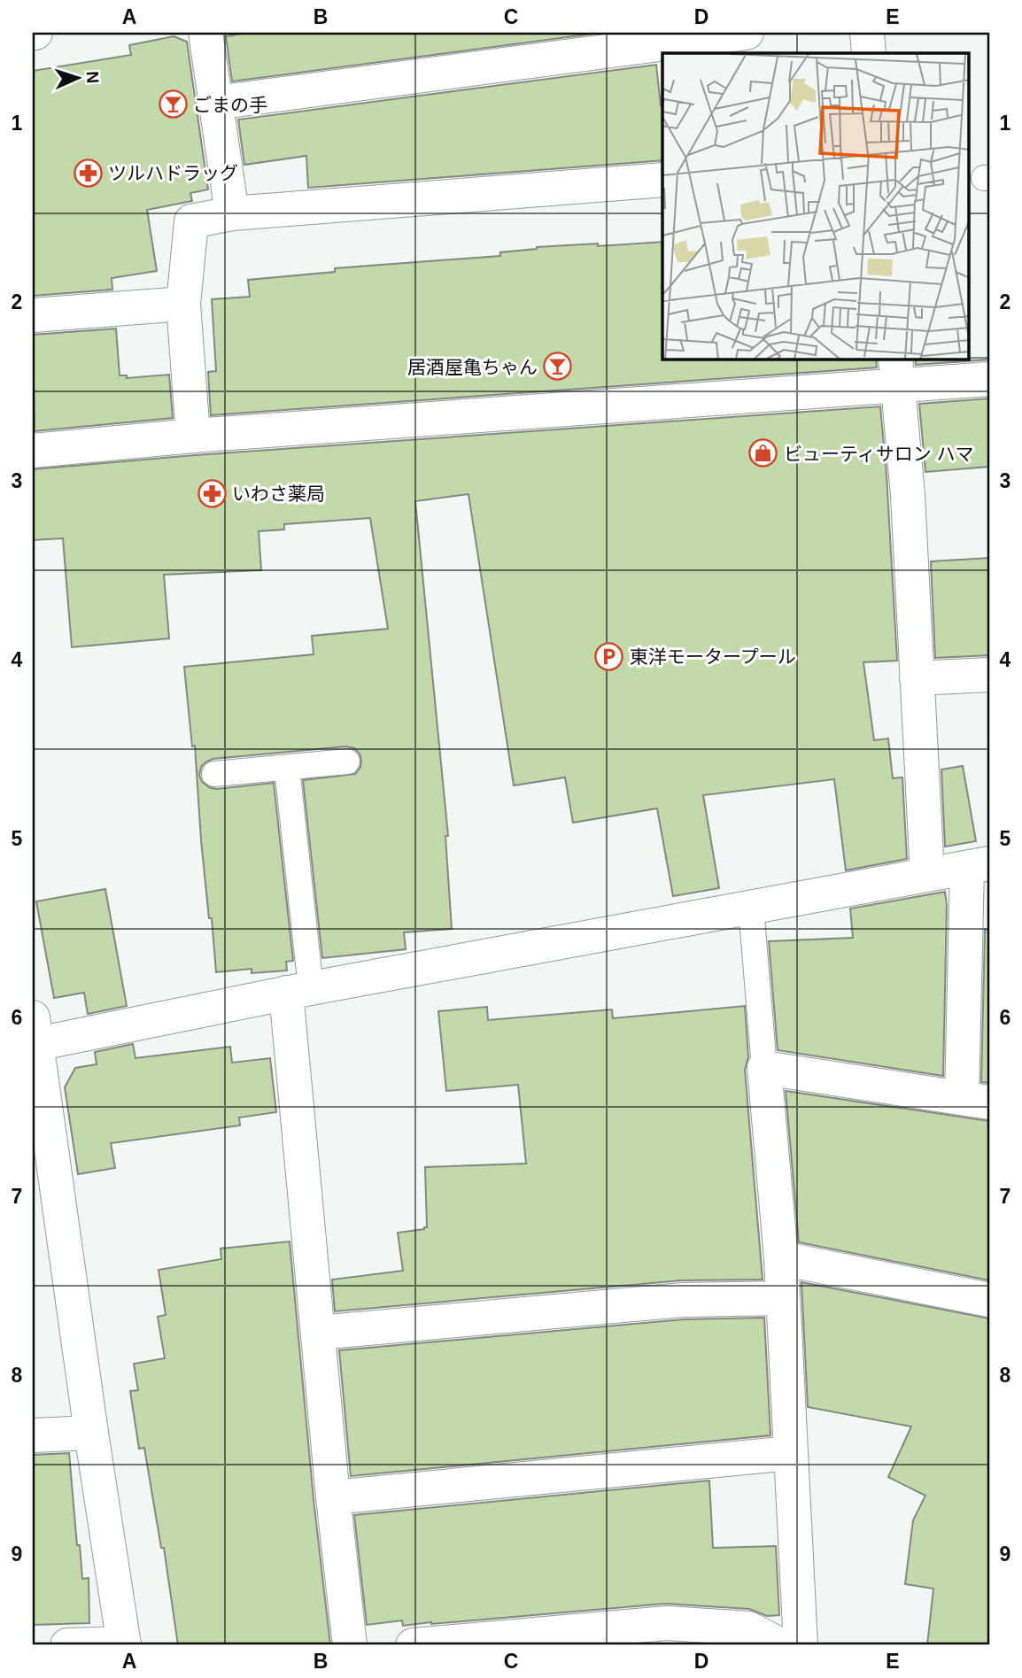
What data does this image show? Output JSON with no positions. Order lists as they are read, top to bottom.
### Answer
{
  "places": {
    "bar": ["ごまの手", "居酒屋亀ちゃん"],
    "pharmacy": ["ツルハドラッグ", "いわさ薬局"],
    "shop": ["ビューティサロン ハマ"],
    "parking": ["東洋モータープール"]
  },
  "north": "right",
  "grid": {
    "columns": [
      "A",
      "B",
      "C",
      "D",
      "E"
    ],
    "rows": [
      "1",
      "2",
      "3",
      "4",
      "5",
      "6",
      "7",
      "8",
      "9"
    ]
  }
}
